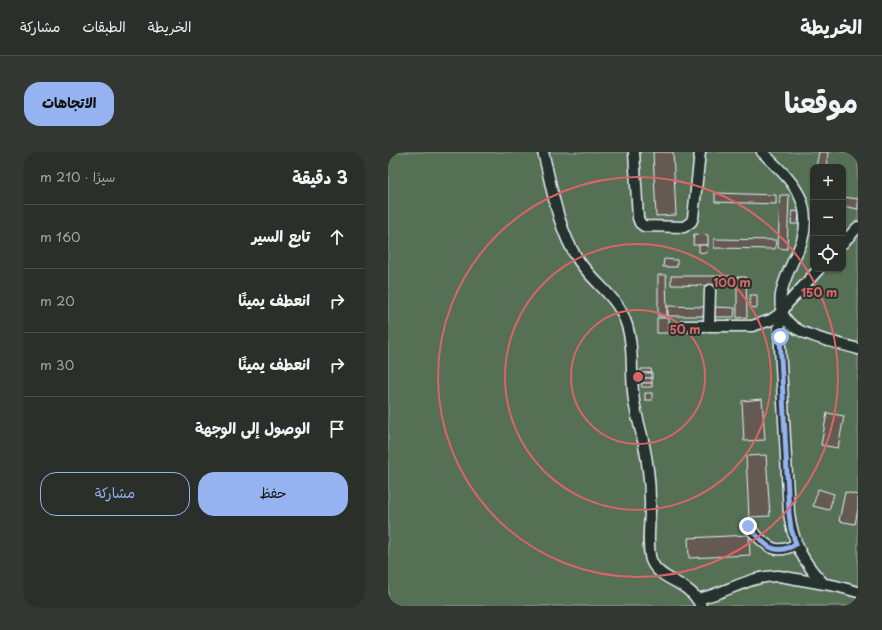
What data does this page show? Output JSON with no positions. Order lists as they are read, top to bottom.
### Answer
{
  "page": {
    "header": "الخريطة",
    "nav": ["الخريطة", "الطبقات", "مشاركة"],
    "title": "موقعنا",
    "buttons": [
      "الاتجاهات",
      ["حفظ", "مشاركة"]
    ],
    "heading": ["3 دقيقة", "سيرًا · 210 m"],
    "map_buttons": ["+", "−"],
    "list": [
      ["تابع السير", "160 m"],
      ["انعطف يمينًا", "20 m"],
      ["انعطف يمينًا", "30 m"],
      "الوصول إلى الوجهة"
    ]
  },
  "rings": ["100 m", "150 m", "50 m"]
}
